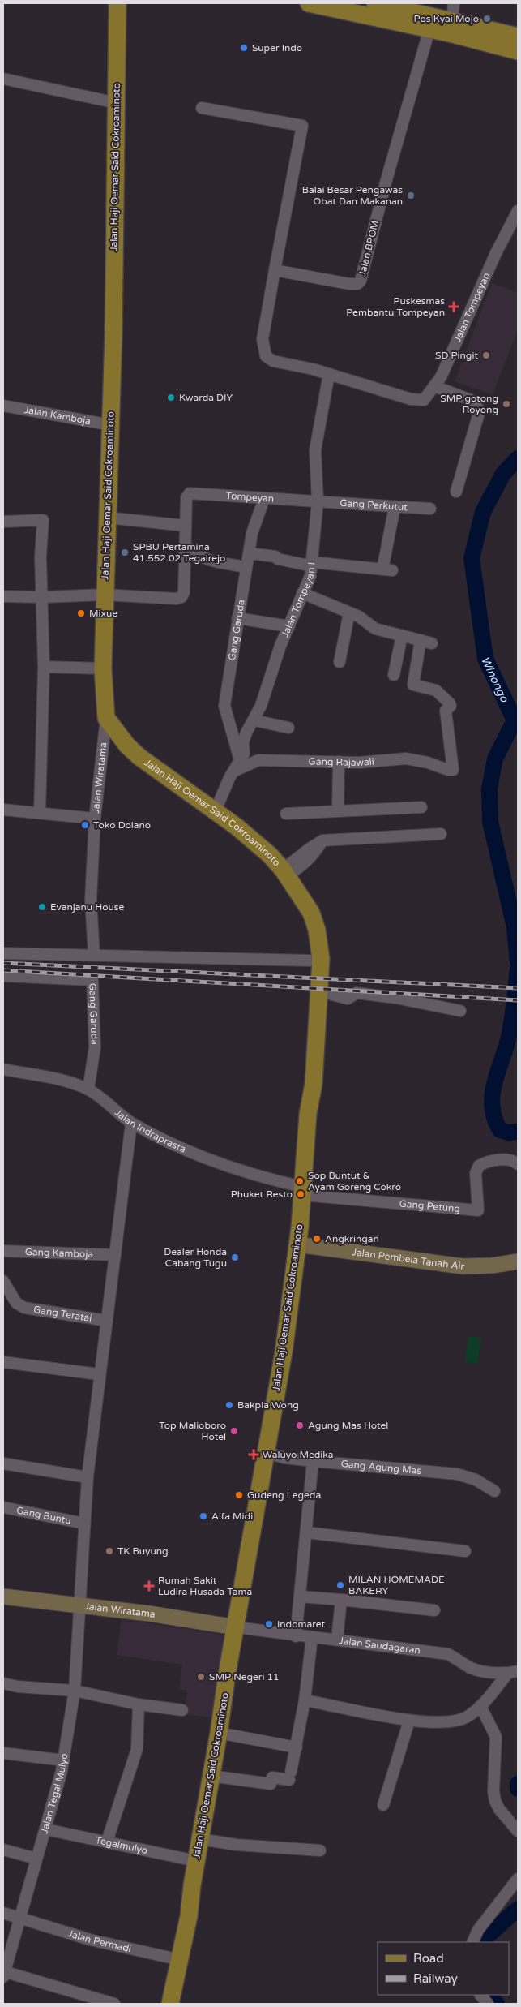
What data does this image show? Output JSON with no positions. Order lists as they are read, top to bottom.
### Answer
{
  "streets": {
    "main road": ["Jalan Haji Oemar Said Cokroaminoto"],
    "street": [
      "Jalan BPOM",
      "Jalan Tompeyan",
      "Jalan Kamboja",
      "Tompeyan",
      "Gang Perkutut",
      "Jalan Tompeyan I",
      "Gang Garuda",
      "Gang Rajawali",
      "Jalan Wiratama",
      "Jalan Indraprasta",
      "Gang Petung",
      "Gang Kamboja",
      "Jalan Pembela Tanah Air",
      "Gang Teratai",
      "Gang Agung Mas",
      "Gang Buntu",
      "Jalan Saudagaran",
      "Jalan Tegal Mulyo",
      "Tegalmulyo",
      "Jalan Permadi"
    ]
  },
  "crossings": [
    ["Jalan Haji Oemar Said Cokroaminoto", "Jalan Kamboja"],
    ["Jalan Haji Oemar Said Cokroaminoto", "Jalan Tompeyan I"],
    ["Jalan Haji Oemar Said Cokroaminoto", "Jalan Wiratama"],
    ["Jalan Haji Oemar Said Cokroaminoto", "Jalan Indraprasta"],
    ["Jalan Haji Oemar Said Cokroaminoto", "Gang Petung"],
    ["Jalan Haji Oemar Said Cokroaminoto", "Jalan Pembela Tanah Air"],
    ["Jalan Haji Oemar Said Cokroaminoto", "Gang Agung Mas"],
    ["Jalan Haji Oemar Said Cokroaminoto", "Jalan Saudagaran"],
    ["Jalan Haji Oemar Said Cokroaminoto", "Tegalmulyo"],
    ["Jalan Haji Oemar Said Cokroaminoto", "Jalan Permadi"],
    ["Jalan Tompeyan", "Jalan Tompeyan I"],
    ["Tompeyan", "Gang Perkutut"],
    ["Tompeyan", "Jalan Tompeyan I"],
    ["Tompeyan", "Gang Garuda"],
    ["Gang Perkutut", "Jalan Tompeyan I"],
    ["Jalan Tompeyan I", "Gang Garuda"],
    ["Jalan Tompeyan I", "Gang Rajawali"],
    ["Gang Garuda", "Gang Rajawali"],
    ["Gang Garuda", "Jalan Indraprasta"],
    ["Jalan Wiratama", "Jalan Saudagaran"],
    ["Jalan Wiratama", "Jalan Tegal Mulyo"],
    ["Jalan Indraprasta", "Gang Petung"],
    ["Jalan Indraprasta", "Jalan Tegal Mulyo"],
    ["Gang Kamboja", "Jalan Tegal Mulyo"],
    ["Gang Teratai", "Jalan Tegal Mulyo"],
    ["Gang Buntu", "Jalan Tegal Mulyo"],
    ["Jalan Tegal Mulyo", "Tegalmulyo"],
    ["Jalan Tegal Mulyo", "Jalan Permadi"]
  ],
  "water": ["Winongo"],
  "places": {
    "other": [
      "Pos Kyai Mojo",
      "Super Indo",
      "Balai Besar Pengawas Obat Dan Makanan",
      "SD Pingit",
      "Kwarda DIY",
      "SMP gotong Royong",
      "SPBU Pertamina 41.552.02 Tegalrejo",
      "Mixue",
      "Toko Dolano",
      "Evanjanu House",
      "Sop Buntut & Ayam Goreng Cokro",
      "Phuket Resto",
      "Angkringan",
      "Dealer Honda Cabang Tugu",
      "Bakpia Wong",
      "Agung Mas Hotel",
      "Top Malioboro Hotel",
      "Gudeng Legeda",
      "Alfa Midi",
      "TK Buyung",
      "MILAN HOMEMADE BAKERY",
      "Indomaret",
      "SMP Negeri 11"
    ],
    "health": ["Puskesmas Pembantu Tompeyan", "Waluyo Medika", "Rumah Sakit Ludira Husada Tama"]
  },
  "legend": ["Road", "Railway"]
}
